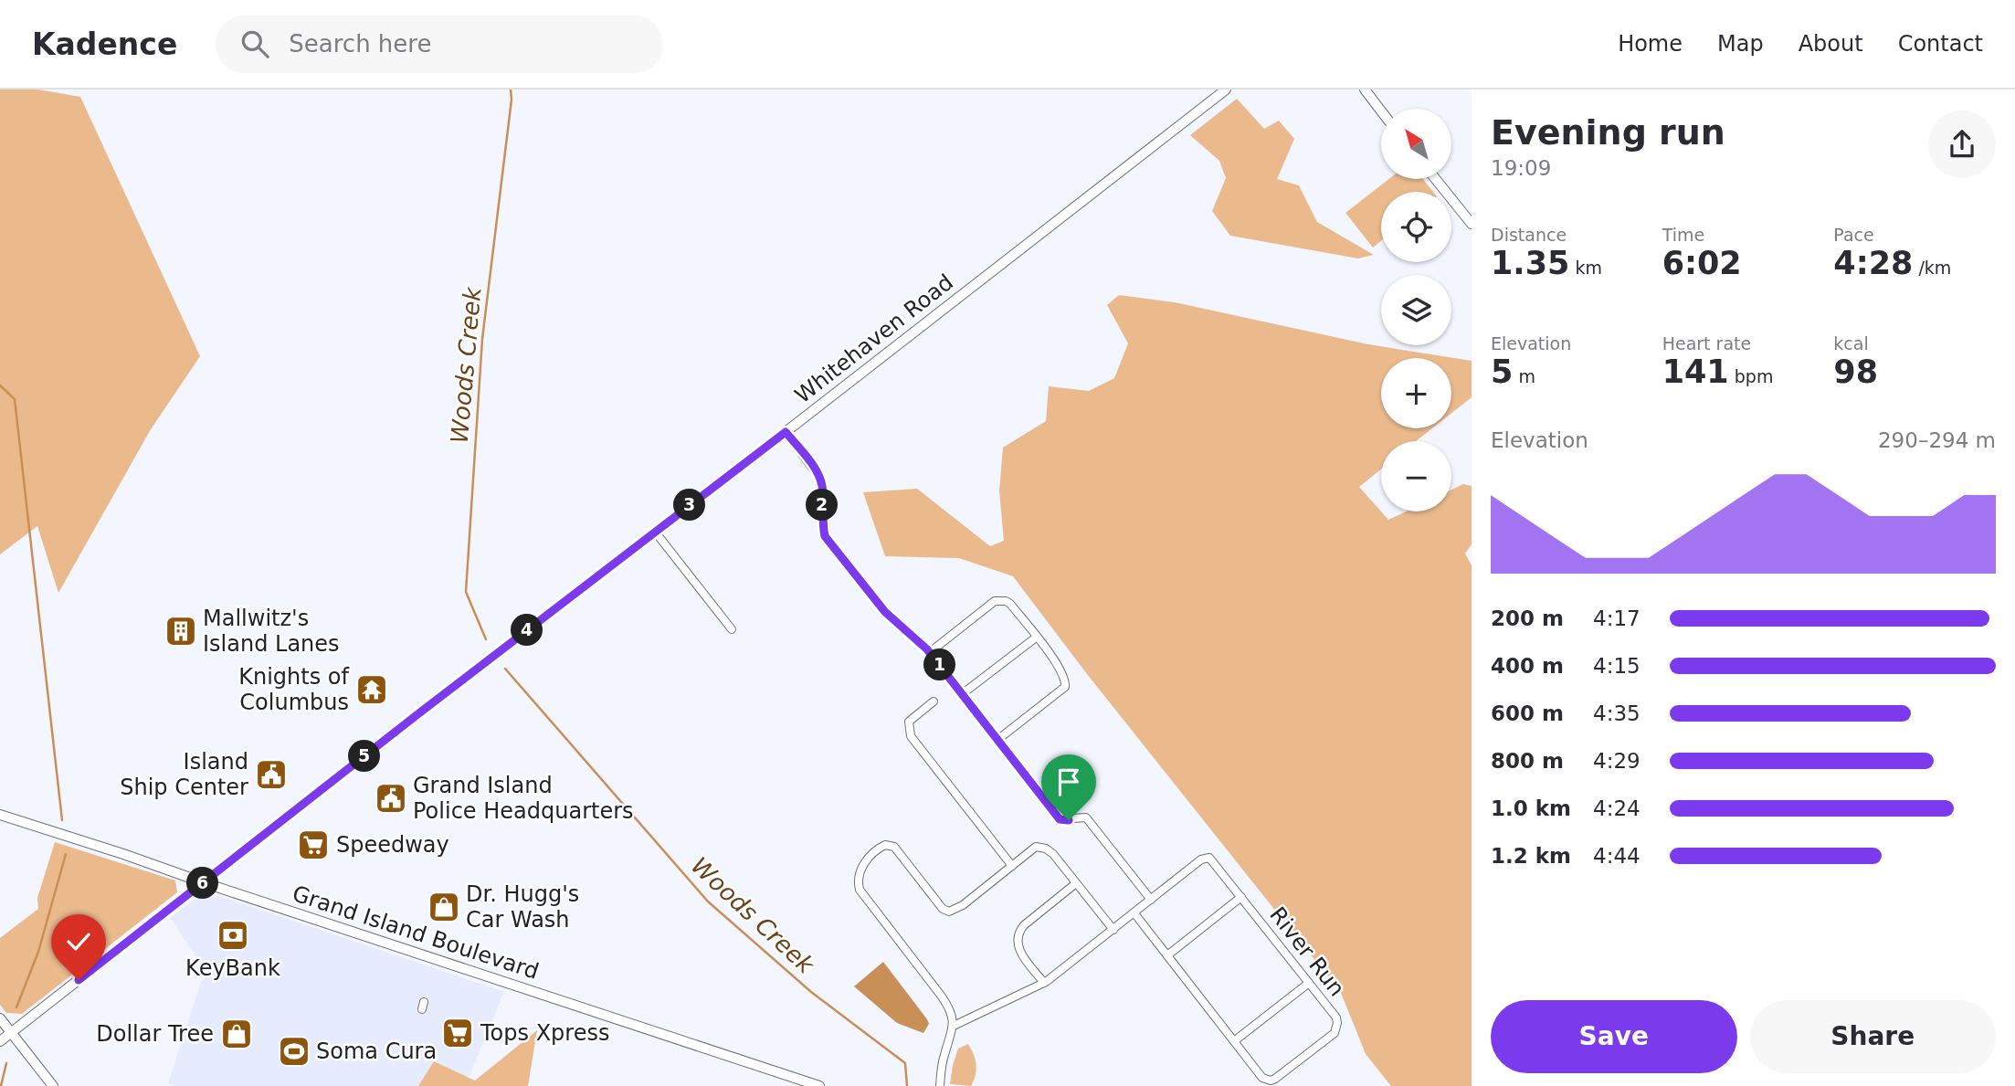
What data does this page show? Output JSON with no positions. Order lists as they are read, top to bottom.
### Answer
{
  "streets": {
    "street": ["Whitehaven Road", "Grand Island Boulevard", "River Run"]
  },
  "crossings": [
    ["Whitehaven Road", "Grand Island Boulevard"]
  ],
  "water": ["Woods Creek"],
  "places": {
    "building": ["Mallwitz's Island Lanes"],
    "temple": ["Knights of Columbus"],
    "public building": ["Island Ship Center", "Grand Island Police Headquarters"],
    "supermarket": ["Speedway", "Tops Xpress"],
    "shop": ["Dr. Hugg's Car Wash", "Dollar Tree"],
    "bank": ["KeyBank"],
    "sports": ["Soma Cura"]
  },
  "north": "top left",
  "page": {
    "header": "Kadence",
    "search": "Search here",
    "nav": [
      "Home",
      "Map",
      "About",
      "Contact"
    ],
    "heading": ["Evening run", "19:09"],
    "map_buttons": ["+", "−"],
    "stats": [
      ["Distance", "1.35 km"],
      ["Time", "6:02"],
      ["Pace", "4:28 /km"],
      ["Elevation", "5 m"],
      ["Heart rate", "141 bpm"],
      ["kcal", "98"]
    ],
    "chart": ["Elevation", "290–294 m"],
    "pins": [
      "2",
      "3",
      "4",
      "1",
      "5",
      "6"
    ],
    "list": [
      {
        "name": "200 m",
        "note": "4:17"
      },
      {
        "name": "400 m",
        "note": "4:15"
      },
      {
        "name": "600 m",
        "note": "4:35"
      },
      {
        "name": "800 m",
        "note": "4:29"
      },
      {
        "name": "1.0 km",
        "note": "4:24"
      },
      {
        "name": "1.2 km",
        "note": "4:44"
      }
    ],
    "buttons": ["Save", "Share"]
  }
}
